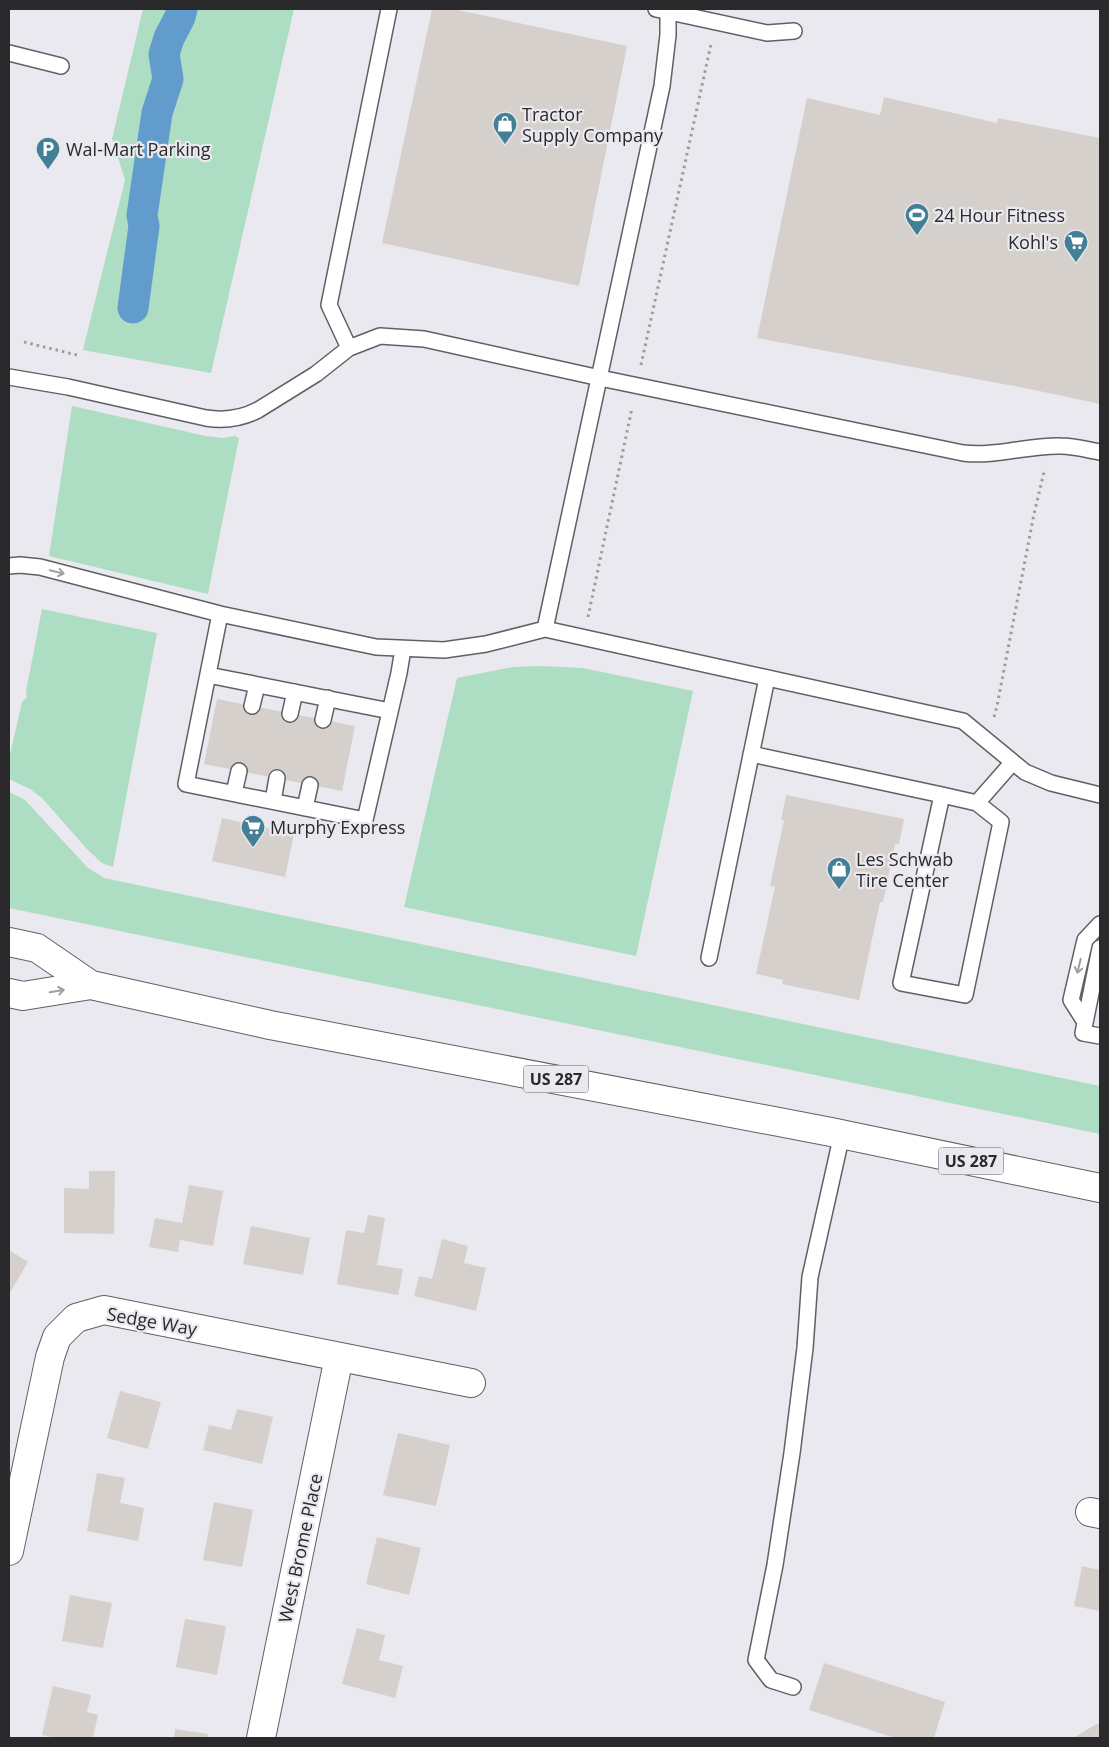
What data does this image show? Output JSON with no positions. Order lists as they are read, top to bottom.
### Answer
{
  "streets": {
    "main road": ["US 287", "Sedge Way", "West Brome Place"]
  },
  "crossings": [
    ["Sedge Way", "West Brome Place"]
  ],
  "places": {
    "shop": ["Tractor Supply Company", "Les Schwab Tire Center"],
    "parking": ["Wal-Mart Parking"],
    "sports": ["24 Hour Fitness"],
    "supermarket": ["Kohl's", "Murphy Express"]
  }
}
